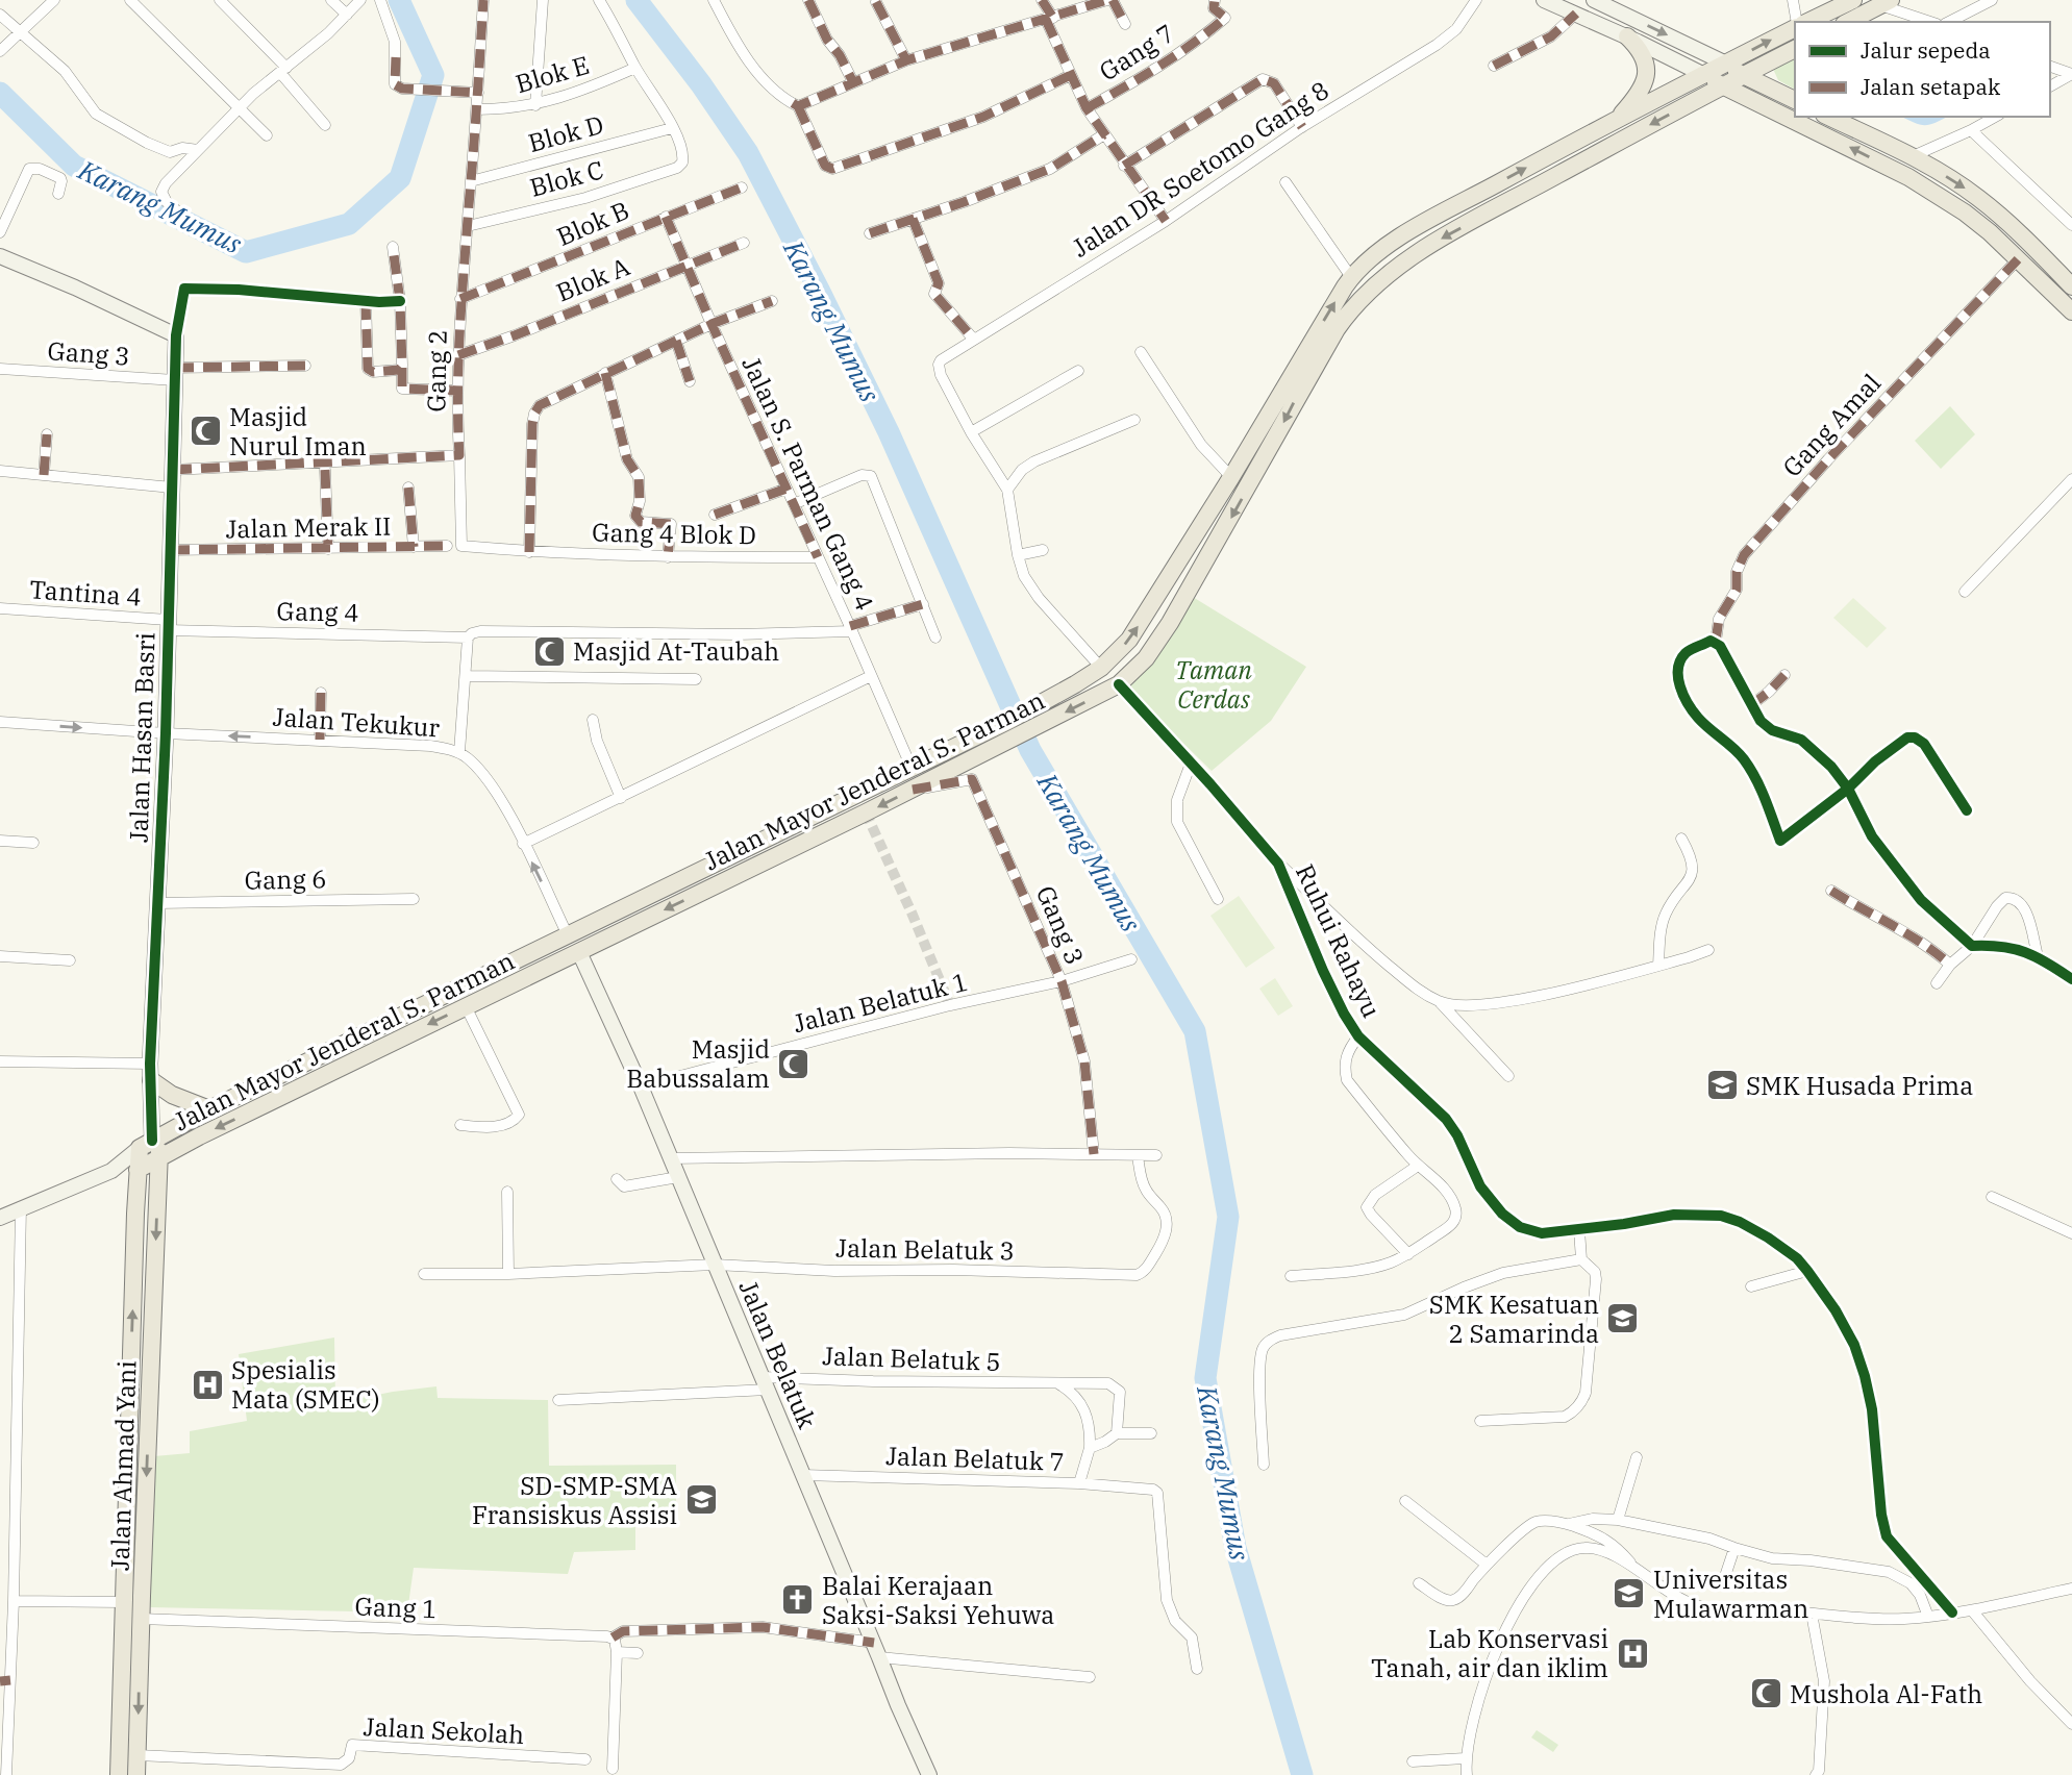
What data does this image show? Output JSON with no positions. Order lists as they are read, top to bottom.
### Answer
{
  "streets": {
    "main road": ["Jalan Mayor Jenderal S. Parman", "Jalan Ahmad Yani"],
    "street": [
      "Gang 7",
      "Blok E",
      "Blok D",
      "Jalan DR Soetomo Gang 8",
      "Blok C",
      "Blok B",
      "Blok A",
      "Gang 3",
      "Gang 2",
      "Gang Amal",
      "Jalan S. Parman Gang 4",
      "Jalan Merak II",
      "Gang 4 Blok D",
      "Tantina 4",
      "Gang 4",
      "Jalan Tekukur",
      "Jalan Hasan Basri",
      "Gang 6",
      "Ruhui Rahayu",
      "Jalan Belatuk 1",
      "Jalan Belatuk 3",
      "Jalan Belatuk",
      "Jalan Belatuk 5",
      "Jalan Belatuk 7",
      "Gang 1",
      "Jalan Sekolah"
    ]
  },
  "crossings": [
    ["Blok E", "Gang 2"],
    ["Blok D", "Blok C"],
    ["Blok D", "Gang 2"],
    ["Blok C", "Gang 2"],
    ["Blok B", "Gang 2"],
    ["Blok B", "Jalan S. Parman Gang 4"],
    ["Blok A", "Gang 2"],
    ["Blok A", "Jalan S. Parman Gang 4"],
    ["Gang 3", "Jalan Hasan Basri"],
    ["Gang 3", "Jalan Mayor Jenderal S. Parman"],
    ["Gang 3", "Jalan Belatuk 1"],
    ["Gang 2", "Gang 4 Blok D"],
    ["Jalan S. Parman Gang 4", "Gang 4 Blok D"],
    ["Jalan S. Parman Gang 4", "Gang 4"],
    ["Jalan S. Parman Gang 4", "Jalan Mayor Jenderal S. Parman"],
    ["Jalan Merak II", "Jalan Hasan Basri"],
    ["Tantina 4", "Gang 4"],
    ["Tantina 4", "Jalan Hasan Basri"],
    ["Gang 4", "Jalan Hasan Basri"],
    ["Jalan Tekukur", "Jalan Hasan Basri"],
    ["Jalan Tekukur", "Jalan Mayor Jenderal S. Parman"],
    ["Jalan Hasan Basri", "Jalan Mayor Jenderal S. Parman"],
    ["Jalan Hasan Basri", "Gang 6"],
    ["Jalan Hasan Basri", "Jalan Ahmad Yani"],
    ["Jalan Mayor Jenderal S. Parman", "Ruhui Rahayu"],
    ["Jalan Mayor Jenderal S. Parman", "Jalan Belatuk"],
    ["Jalan Mayor Jenderal S. Parman", "Jalan Ahmad Yani"],
    ["Jalan Belatuk 1", "Jalan Belatuk"],
    ["Jalan Belatuk 3", "Jalan Belatuk"],
    ["Jalan Belatuk", "Jalan Belatuk 5"],
    ["Jalan Belatuk", "Jalan Belatuk 7"],
    ["Jalan Belatuk", "Gang 1"],
    ["Jalan Ahmad Yani", "Gang 1"],
    ["Jalan Ahmad Yani", "Jalan Sekolah"]
  ],
  "water": ["Karang Mumus"],
  "parks": ["Taman Cerdas"],
  "places": {
    "mosque": [
      "Masjid Nurul Iman",
      "Masjid At-Taubah",
      "Masjid Babussalam",
      "Mushola Al-Fath"
    ],
    "school or university": [
      "SMK Husada Prima",
      "SMK Kesatuan 2 Samarinda",
      "SD-SMP-SMA Fransiskus Assisi",
      "Universitas Mulawarman"
    ],
    "hospital": ["Spesialis Mata (SMEC)", "Lab Konservasi Tanah, air dan iklim"],
    "church": ["Balai Kerajaan Saksi-Saksi Yehuwa"]
  },
  "legend": ["Jalur sepeda", "Jalan setapak"]
}
